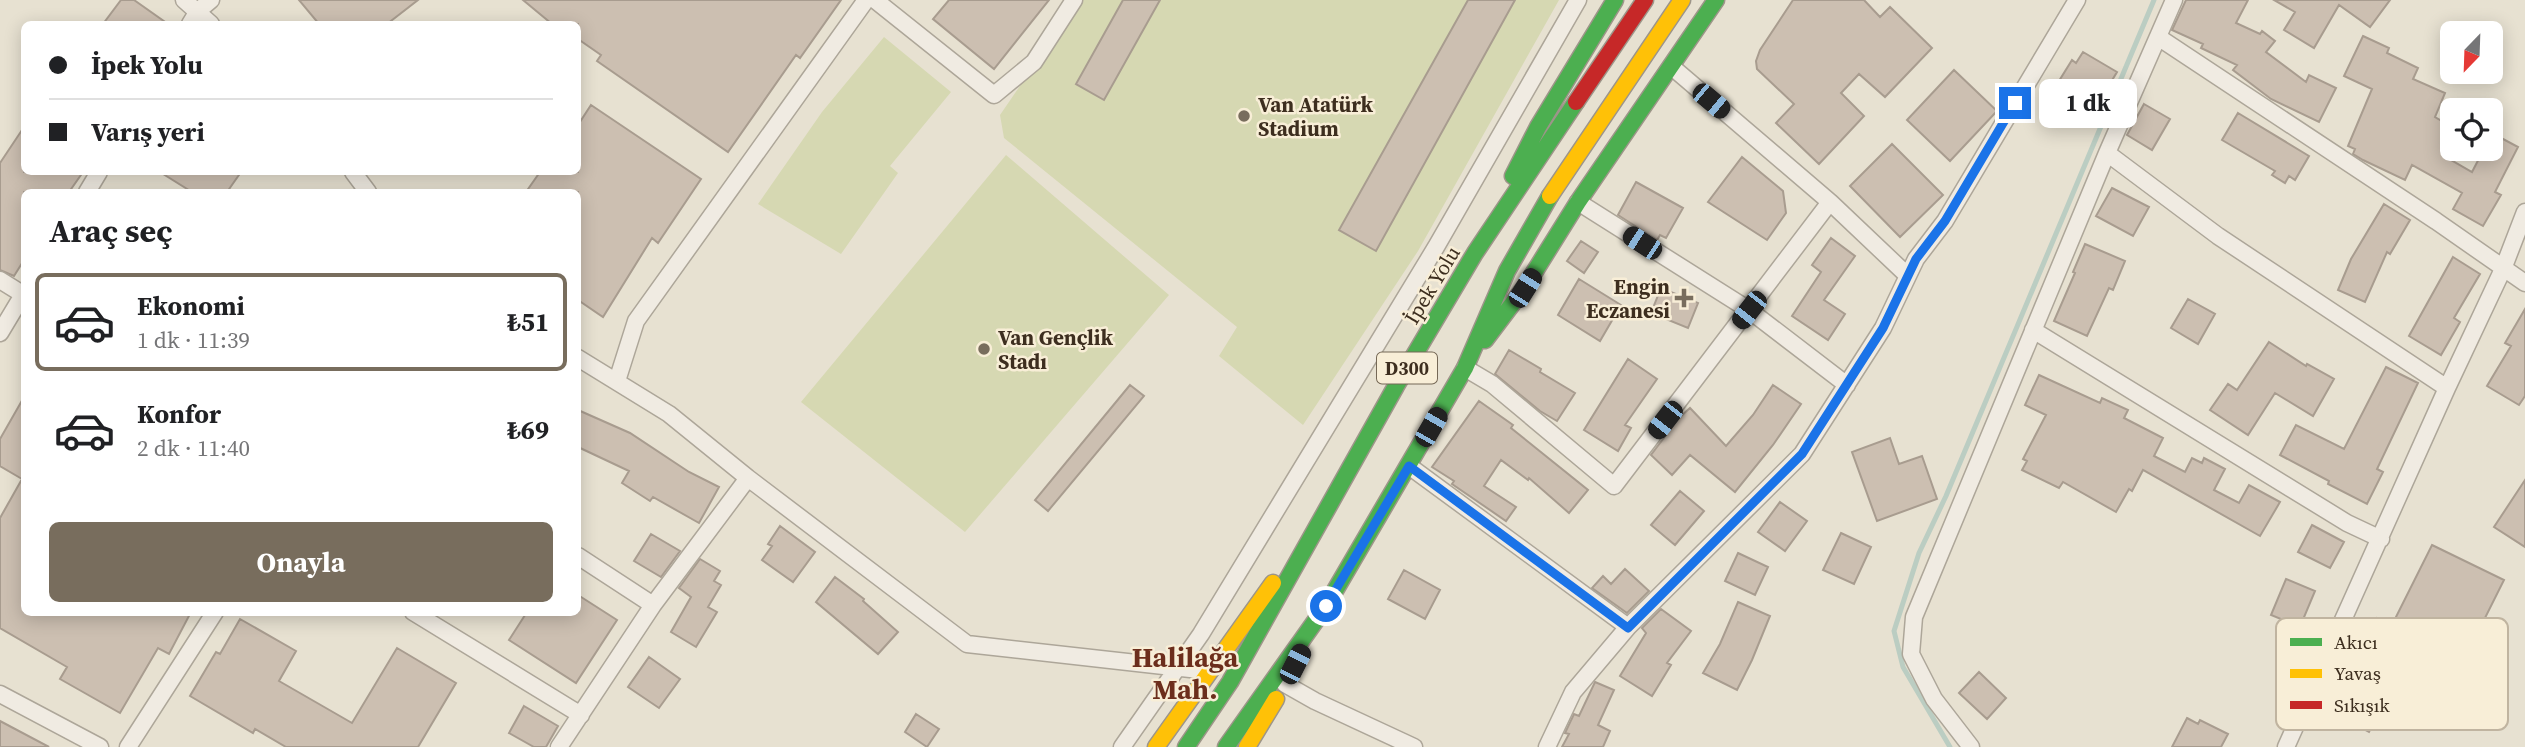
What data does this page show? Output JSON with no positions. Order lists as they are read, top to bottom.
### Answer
{
  "streets": {
    "main road": ["İpek Yolu", "D300"]
  },
  "districts": ["Halilağa Mah."],
  "places": {
    "other": ["Van Atatürk Stadium", "Van Gençlik Stadı"],
    "health": ["Engin Eczanesi"]
  },
  "legend": ["Akıcı", "Yavaş", "Sıkışık"],
  "north": "bottom left",
  "page": {
    "banner": ["İpek Yolu", "Varış yeri"],
    "bubble": "1 dk",
    "heading": "Araç seç",
    "list": [
      {
        "name": "Ekonomi",
        "note": "1 dk · 11:39",
        "value": "₺51"
      },
      {
        "name": "Konfor",
        "note": "2 dk · 11:40",
        "value": "₺69"
      }
    ],
    "buttons": "Onayla"
  }
}
